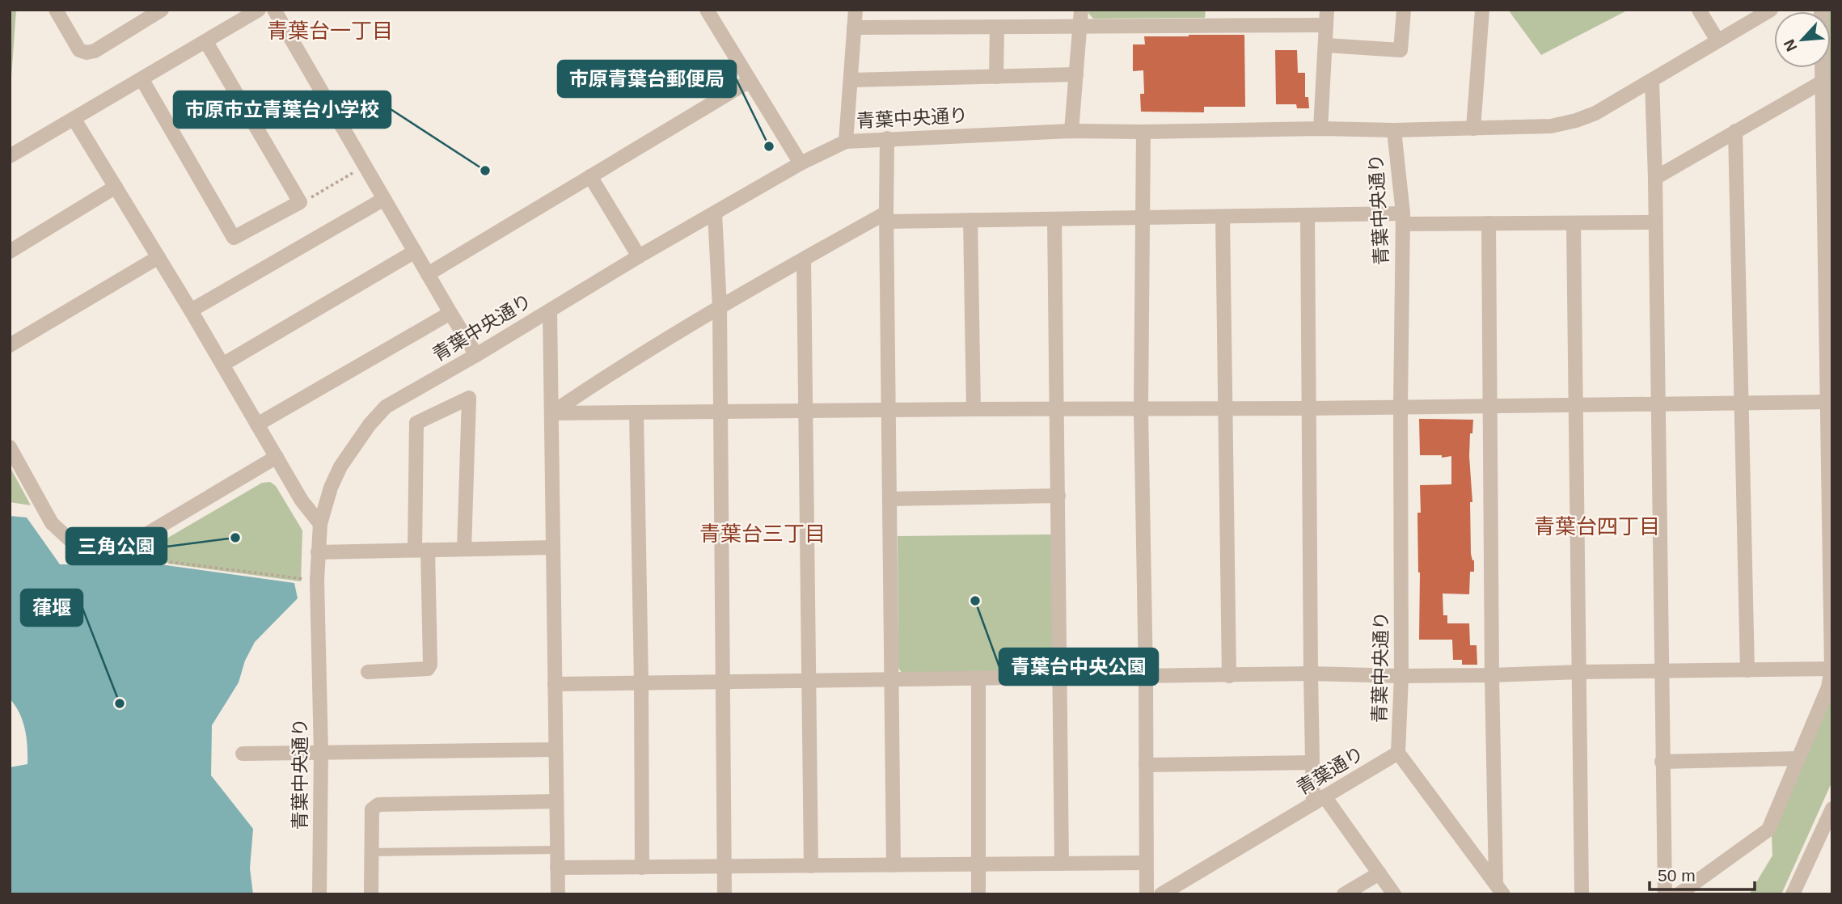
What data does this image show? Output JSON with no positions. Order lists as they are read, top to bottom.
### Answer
{
  "streets": {
    "street": ["青葉中央通り", "青葉通り"]
  },
  "crossings": [
    ["青葉中央通り", "青葉通り"]
  ],
  "districts": ["青葉台一丁目", "青葉台四丁目", "青葉台三丁目"],
  "places": [
    "市原青葉台郵便局",
    "市原市立青葉台小学校",
    "三角公園",
    "青葉台中央公園",
    "葎堰"
  ],
  "scale_bar": "50 m",
  "north": "bottom left"
}
